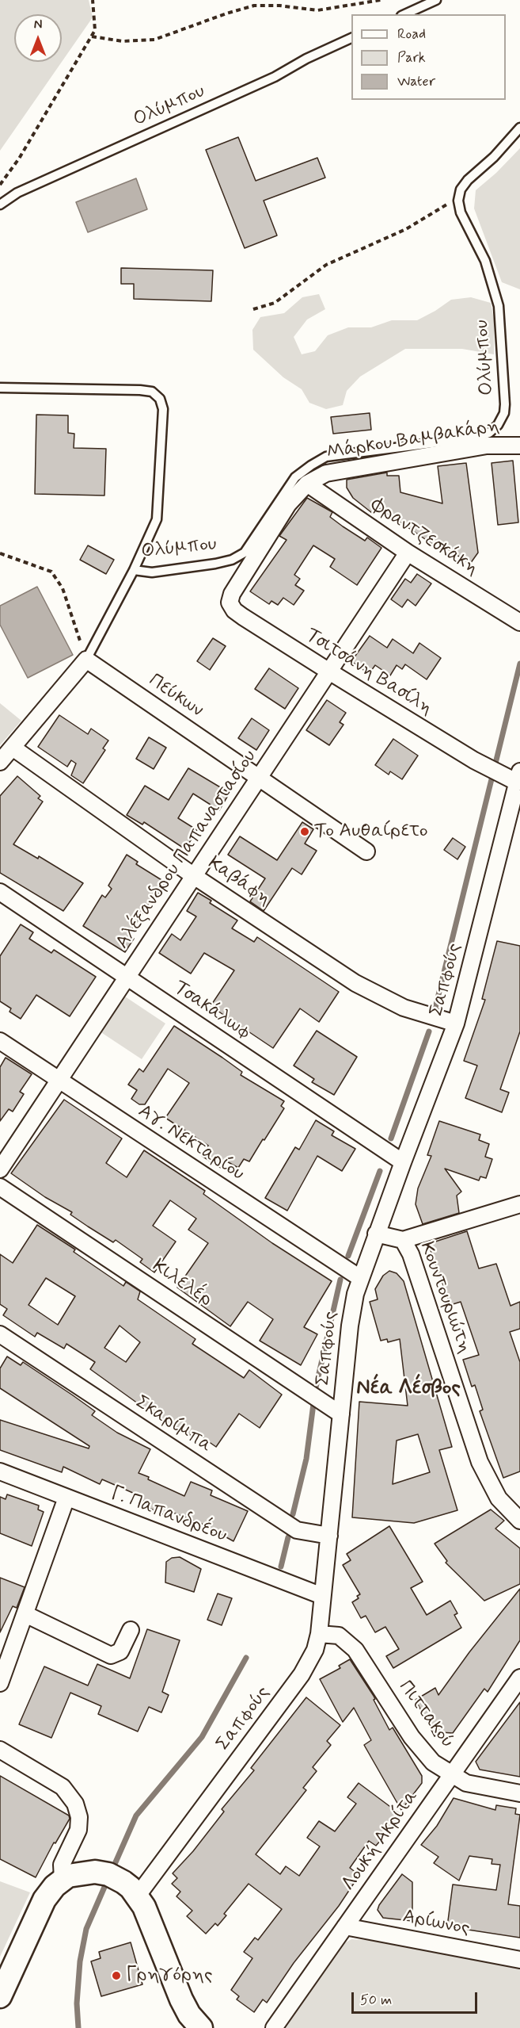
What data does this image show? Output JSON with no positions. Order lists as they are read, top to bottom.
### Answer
{
  "streets": {
    "street": [
      "Μάρκου Βαμβακάρη",
      "Φραντζεσκάκη",
      "Τσιτσάνη Βασίλη",
      "Πεύκων",
      "Αλέξανδρου Παπαναστασίου",
      "Καβάφη",
      "Σαπφούς",
      "Τσακάλωφ",
      "Αγ. Νεκταρίου",
      "Κιλελέρ",
      "Κουντουριώτη",
      "Σκαρίμπα",
      "Γ. Παπανδρέου",
      "Πιττακού",
      "Λουκή Ακρίτα",
      "Αρίωνος"
    ],
    "lane": ["Ολύμπου"]
  },
  "crossings": [
    ["Ολύμπου", "Πεύκων"],
    ["Μάρκου Βαμβακάρη", "Φραντζεσκάκη"],
    ["Μάρκου Βαμβακάρη", "Τσιτσάνη Βασίλη"],
    ["Φραντζεσκάκη", "Αλέξανδρου Παπαναστασίου"],
    ["Τσιτσάνη Βασίλη", "Αλέξανδρου Παπαναστασίου"],
    ["Τσιτσάνη Βασίλη", "Σαπφούς"],
    ["Πεύκων", "Αλέξανδρου Παπαναστασίου"],
    ["Αλέξανδρου Παπαναστασίου", "Καβάφη"],
    ["Αλέξανδρου Παπαναστασίου", "Τσακάλωφ"],
    ["Αλέξανδρου Παπαναστασίου", "Αγ. Νεκταρίου"],
    ["Καβάφη", "Σαπφούς"],
    ["Σαπφούς", "Τσακάλωφ"],
    ["Σαπφούς", "Αγ. Νεκταρίου"],
    ["Σαπφούς", "Κιλελέρ"],
    ["Σαπφούς", "Κουντουριώτη"],
    ["Σαπφούς", "Σκαρίμπα"],
    ["Σαπφούς", "Γ. Παπανδρέου"],
    ["Σαπφούς", "Πιττακού"],
    ["Πιττακού", "Λουκή Ακρίτα"],
    ["Λουκή Ακρίτα", "Αρίωνος"]
  ],
  "districts": ["Νέα Λέσβος"],
  "places": ["Το Αυθαίρετο", "Γρηγόρης"],
  "legend": ["Road", "Park", "Water"],
  "scale_bar": "50 m",
  "north": "top"
}
